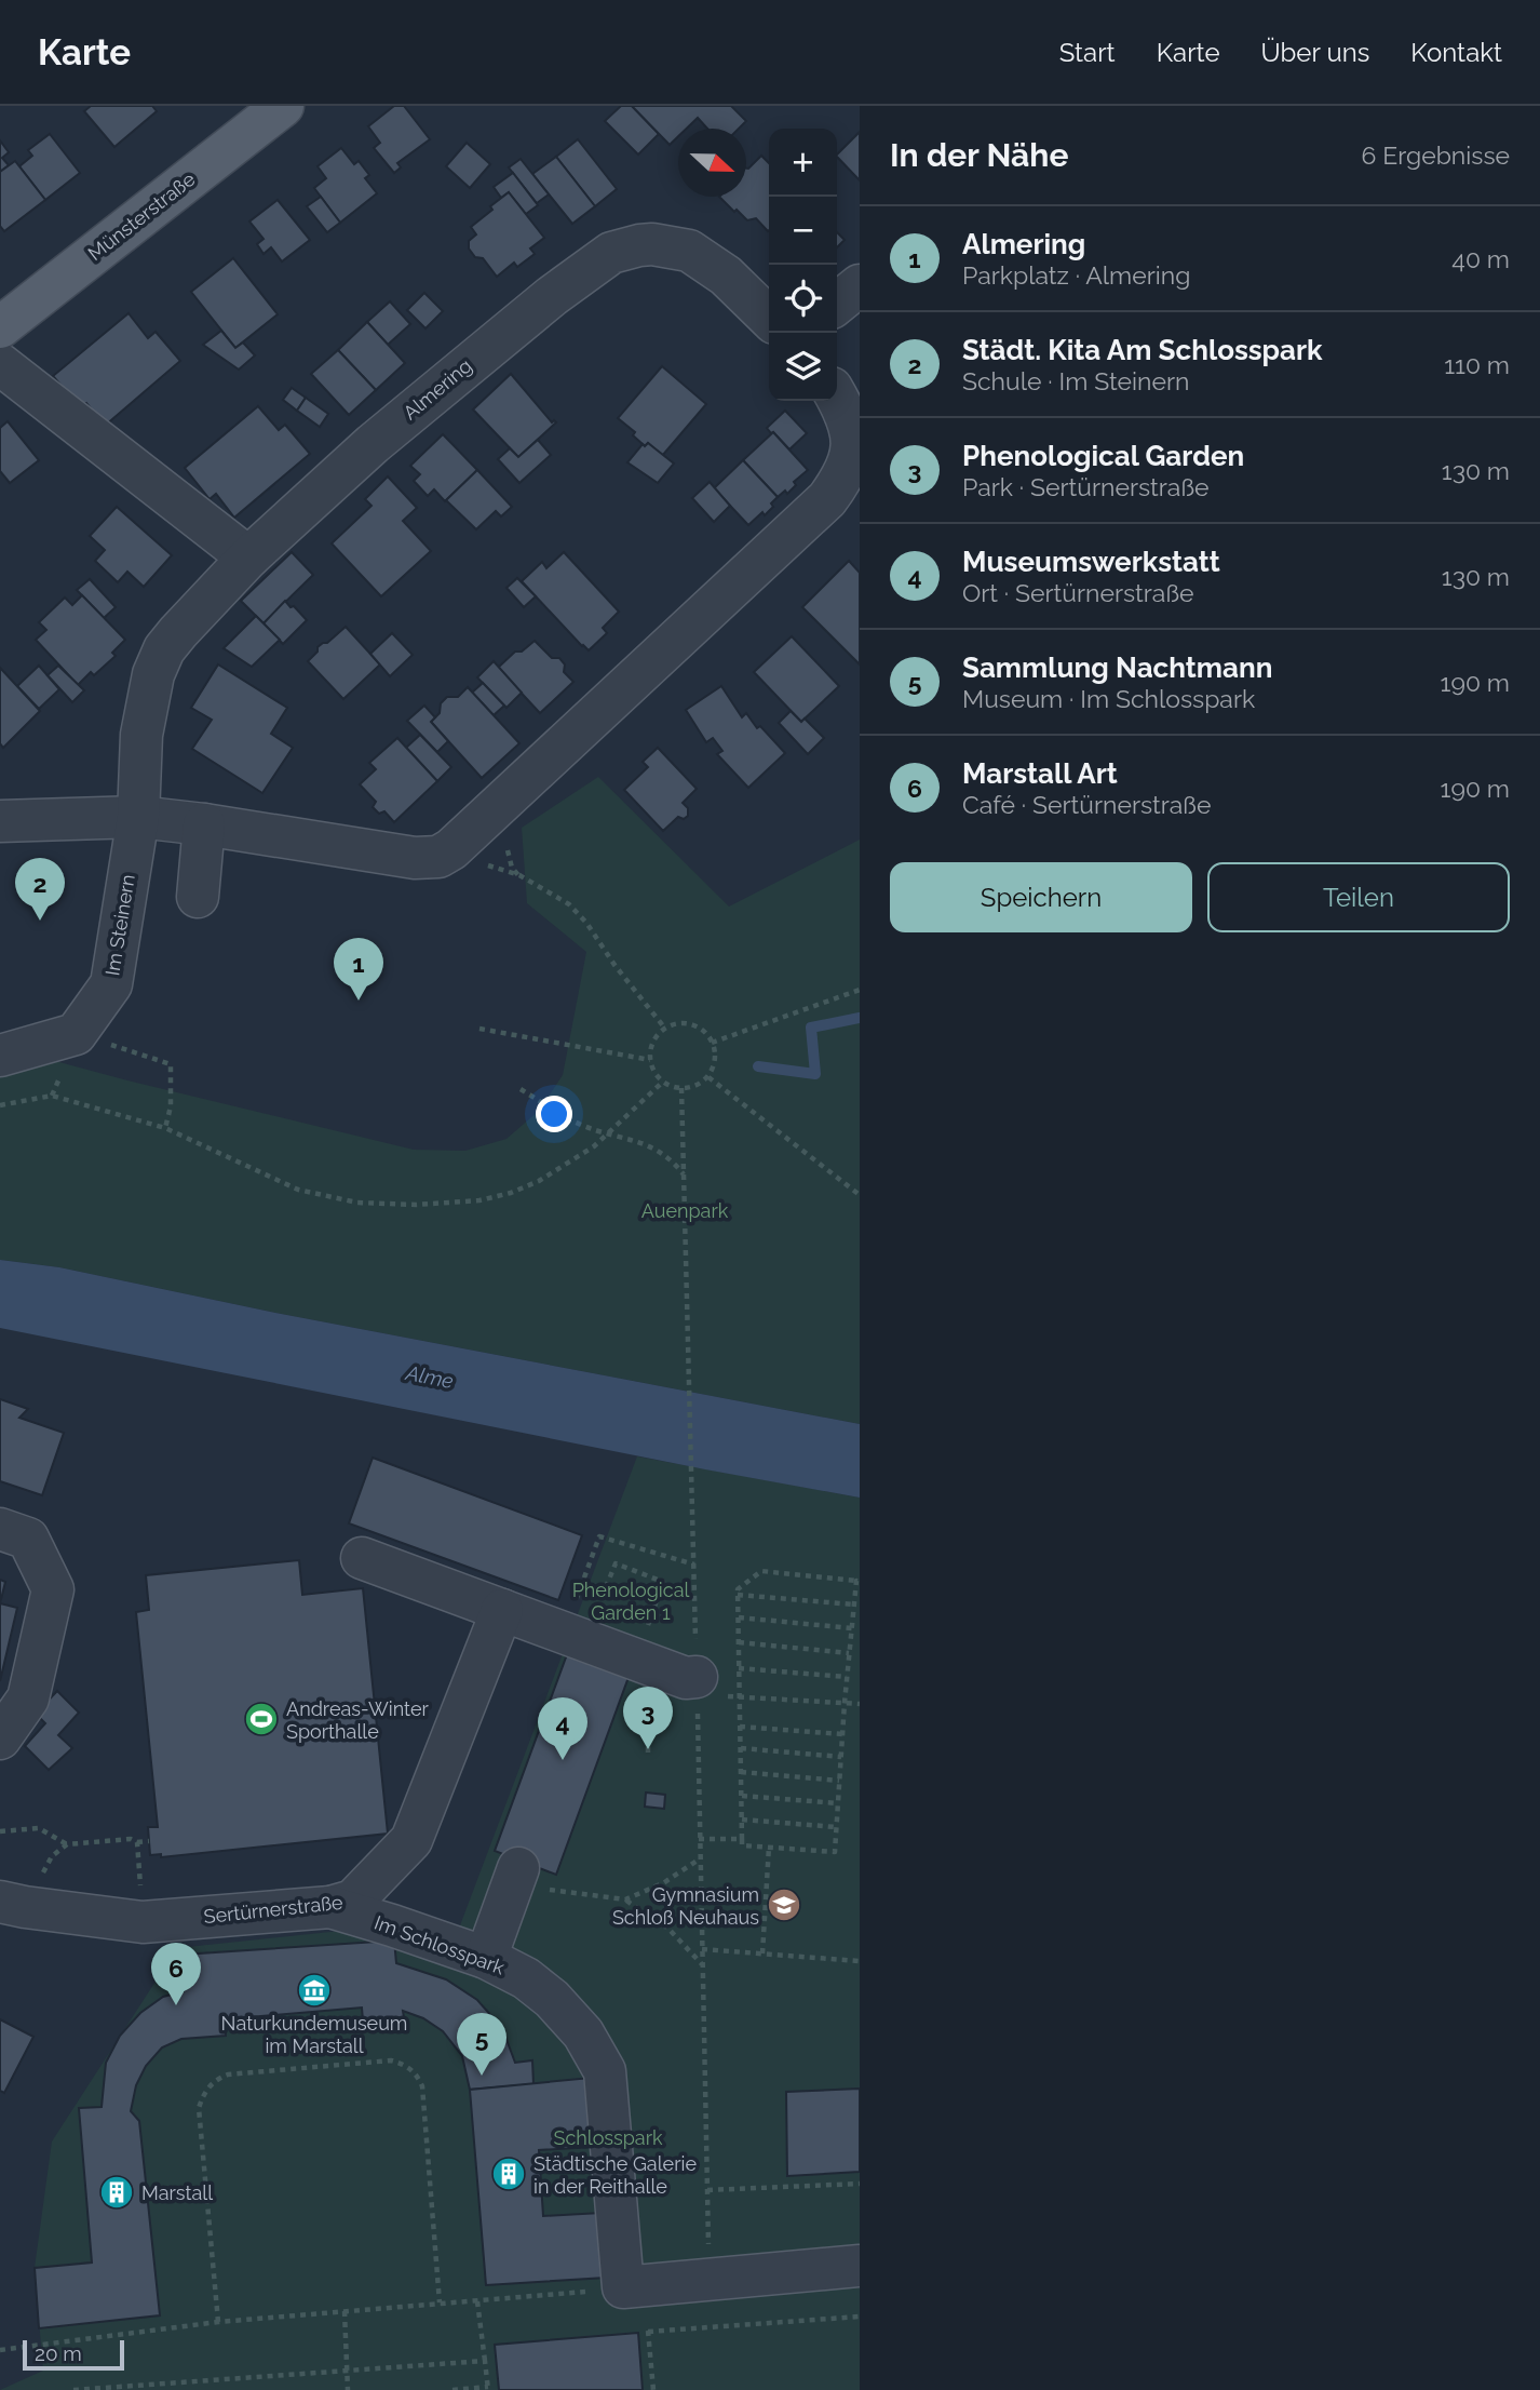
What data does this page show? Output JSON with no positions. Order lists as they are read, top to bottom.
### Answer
{
  "streets": {
    "main road": ["Münsterstraße"],
    "street": [
      "Almering",
      "Im Steinern",
      "Sertürnerstraße",
      "Im Schlosspark"
    ]
  },
  "crossings": [
    ["Almering", "Im Steinern"],
    ["Sertürnerstraße", "Im Schlosspark"]
  ],
  "water": ["Alme"],
  "parks": ["Auenpark", "Phenological Garden 1", "Schlosspark"],
  "places": {
    "sports": ["Andreas-Winter Sporthalle"],
    "school or university": ["Gymnasium Schloß Neuhaus"],
    "museum": ["Naturkundemuseum im Marstall"],
    "building": ["Städtische Galerie in der Reithalle", "Marstall"]
  },
  "scale_bar": "20 m",
  "north": "right",
  "page": {
    "header": "Karte",
    "nav": [
      "Start",
      "Karte",
      "Über uns",
      "Kontakt"
    ],
    "heading": ["In der Nähe", "6 Ergebnisse"],
    "map_buttons": ["+", "−"],
    "list": [
      {
        "mark": "1",
        "name": "Almering",
        "note": "Parkplatz · Almering",
        "value": "40 m"
      },
      {
        "mark": "2",
        "name": "Städt. Kita Am Schlosspark",
        "note": "Schule · Im Steinern",
        "value": "110 m"
      },
      {
        "mark": "3",
        "name": "Phenological Garden",
        "note": "Park · Sertürnerstraße",
        "value": "130 m"
      },
      {
        "mark": "4",
        "name": "Museumswerkstatt",
        "note": "Ort · Sertürnerstraße",
        "value": "130 m"
      },
      {
        "mark": "5",
        "name": "Sammlung Nachtmann",
        "note": "Museum · Im Schlosspark",
        "value": "190 m"
      },
      {
        "mark": "6",
        "name": "Marstall Art",
        "note": "Café · Sertürnerstraße",
        "value": "190 m"
      }
    ],
    "buttons": ["Speichern", "Teilen"],
    "pins": [
      "2",
      "1",
      "3",
      "4",
      "6",
      "5"
    ],
    "scale": "20 m"
  }
}
